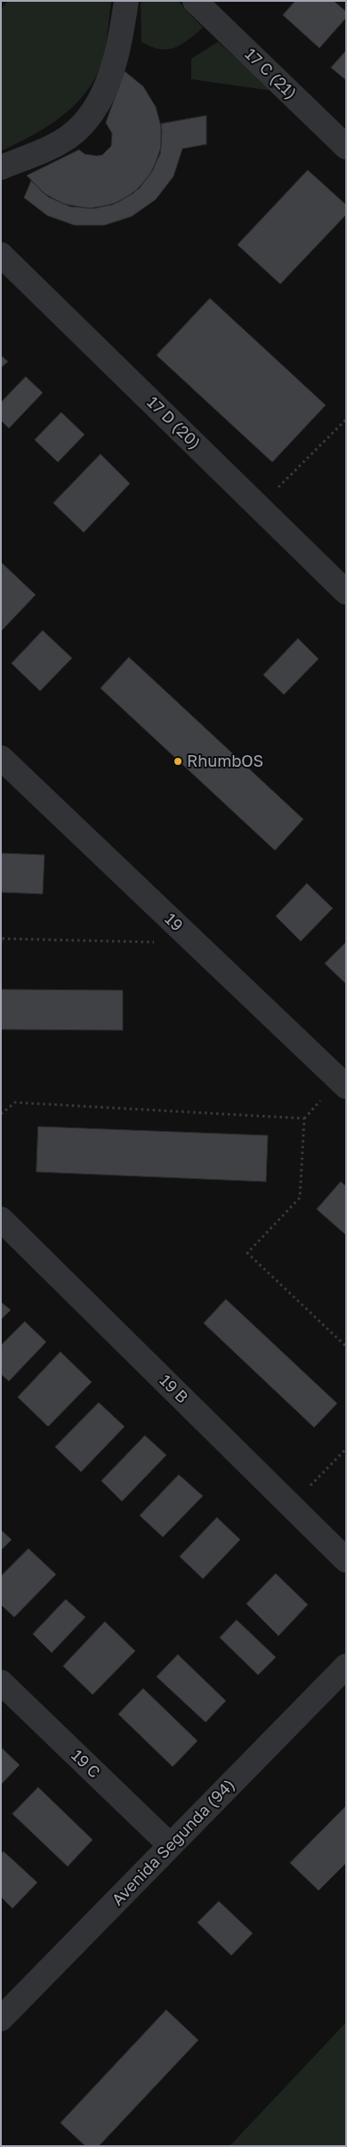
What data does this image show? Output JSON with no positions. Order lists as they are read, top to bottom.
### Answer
{
  "streets": {
    "street": [
      "17 C (21)",
      "17 D (20)",
      "19",
      "19 B",
      "19 C",
      "Avenida Segunda (94)"
    ]
  },
  "crossings": [
    ["19 C", "Avenida Segunda (94)"]
  ],
  "places": ["RhumbOS"]
}
